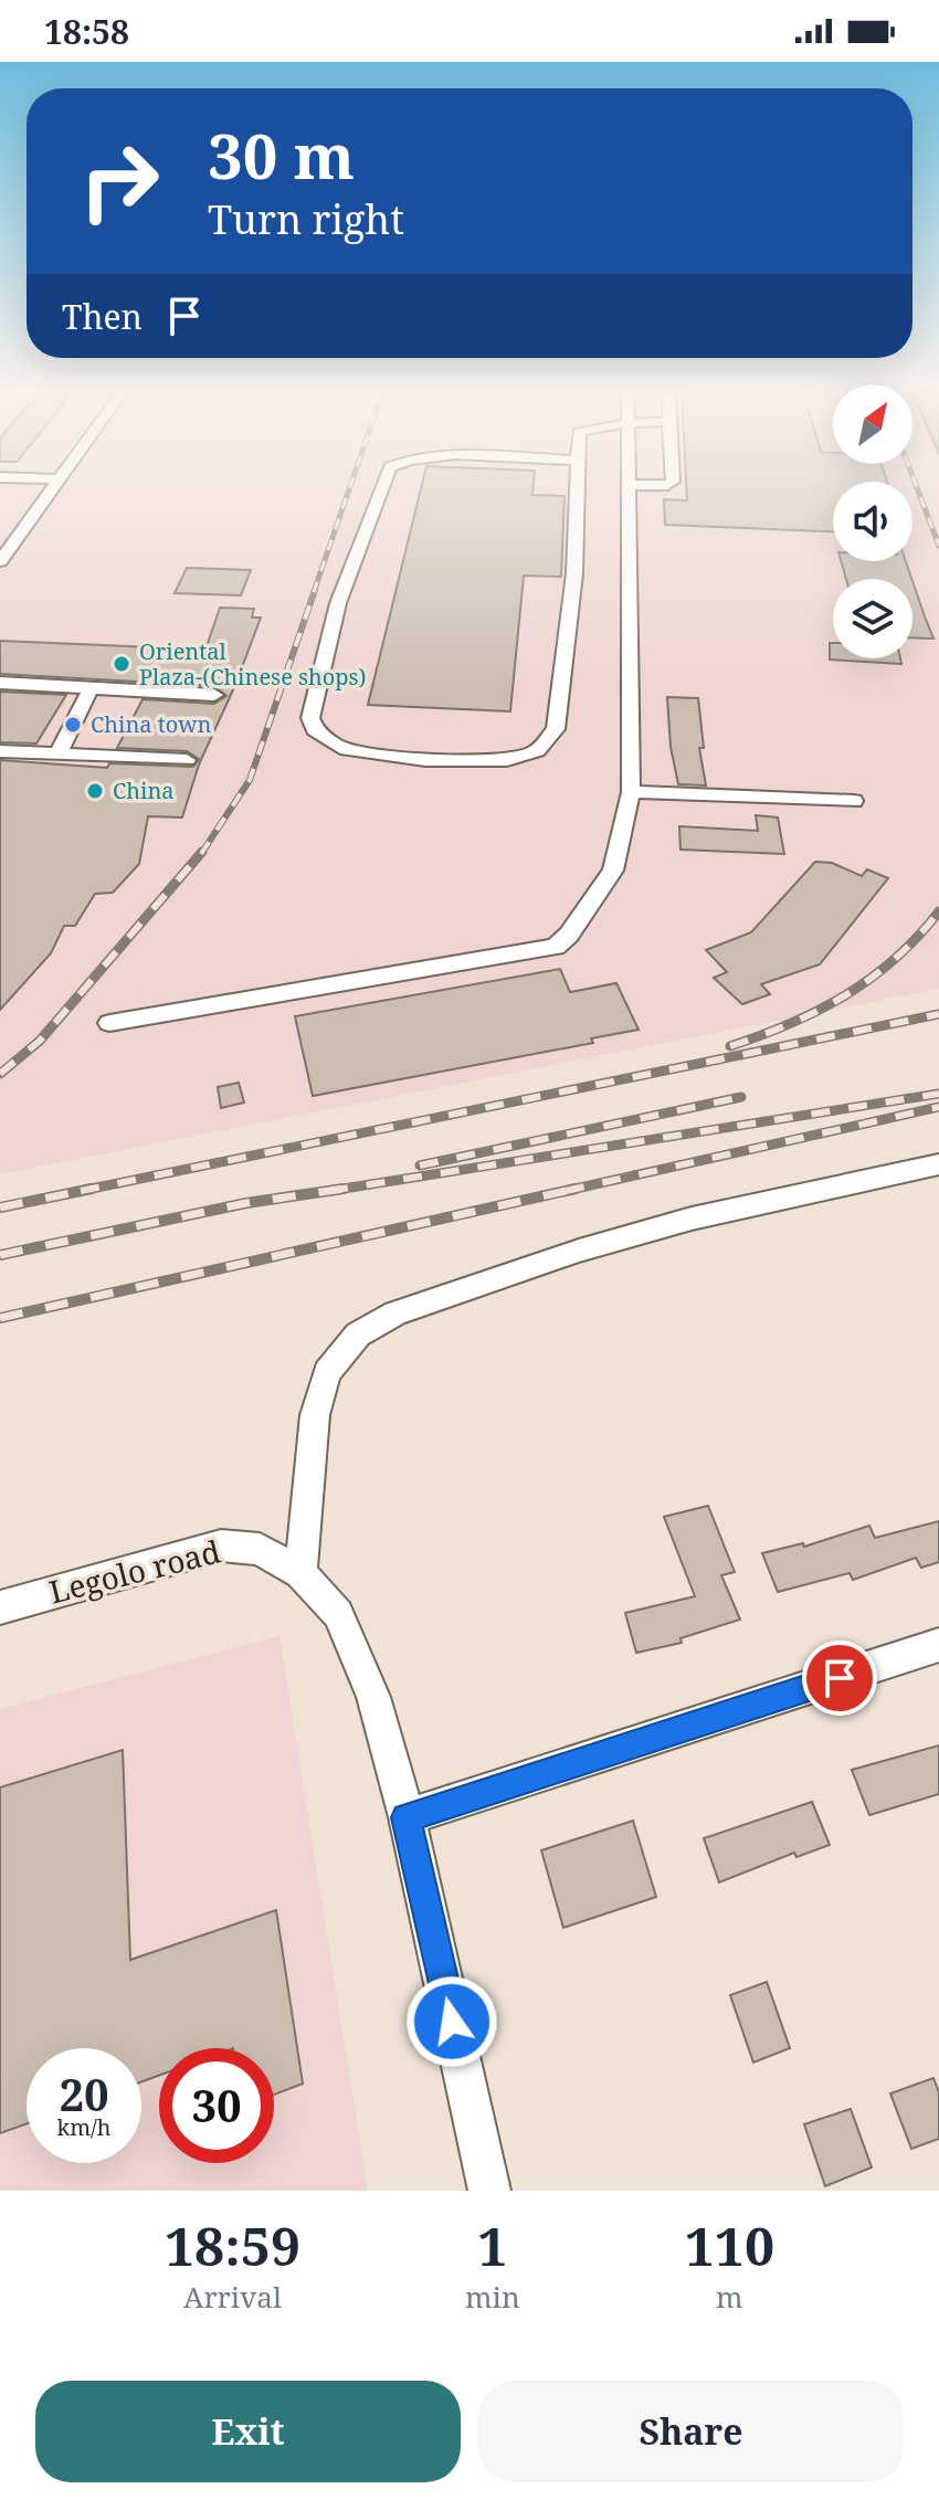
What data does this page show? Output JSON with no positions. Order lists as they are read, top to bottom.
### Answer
{
  "streets": {
    "street": ["Legolo road"]
  },
  "places": ["Oriental Plaza-(Chinese shops)", "China town", "China"],
  "north": "top right",
  "page": {
    "status": "18:58",
    "turn": ["30 m", "Turn right"],
    "then": "Then",
    "speed": "20 km/h",
    "limit": "30",
    "eta": [
      "18:59",
      "Arrival",
      "1",
      "min",
      "110",
      "m"
    ],
    "buttons": ["Exit", "Share"]
  }
}
